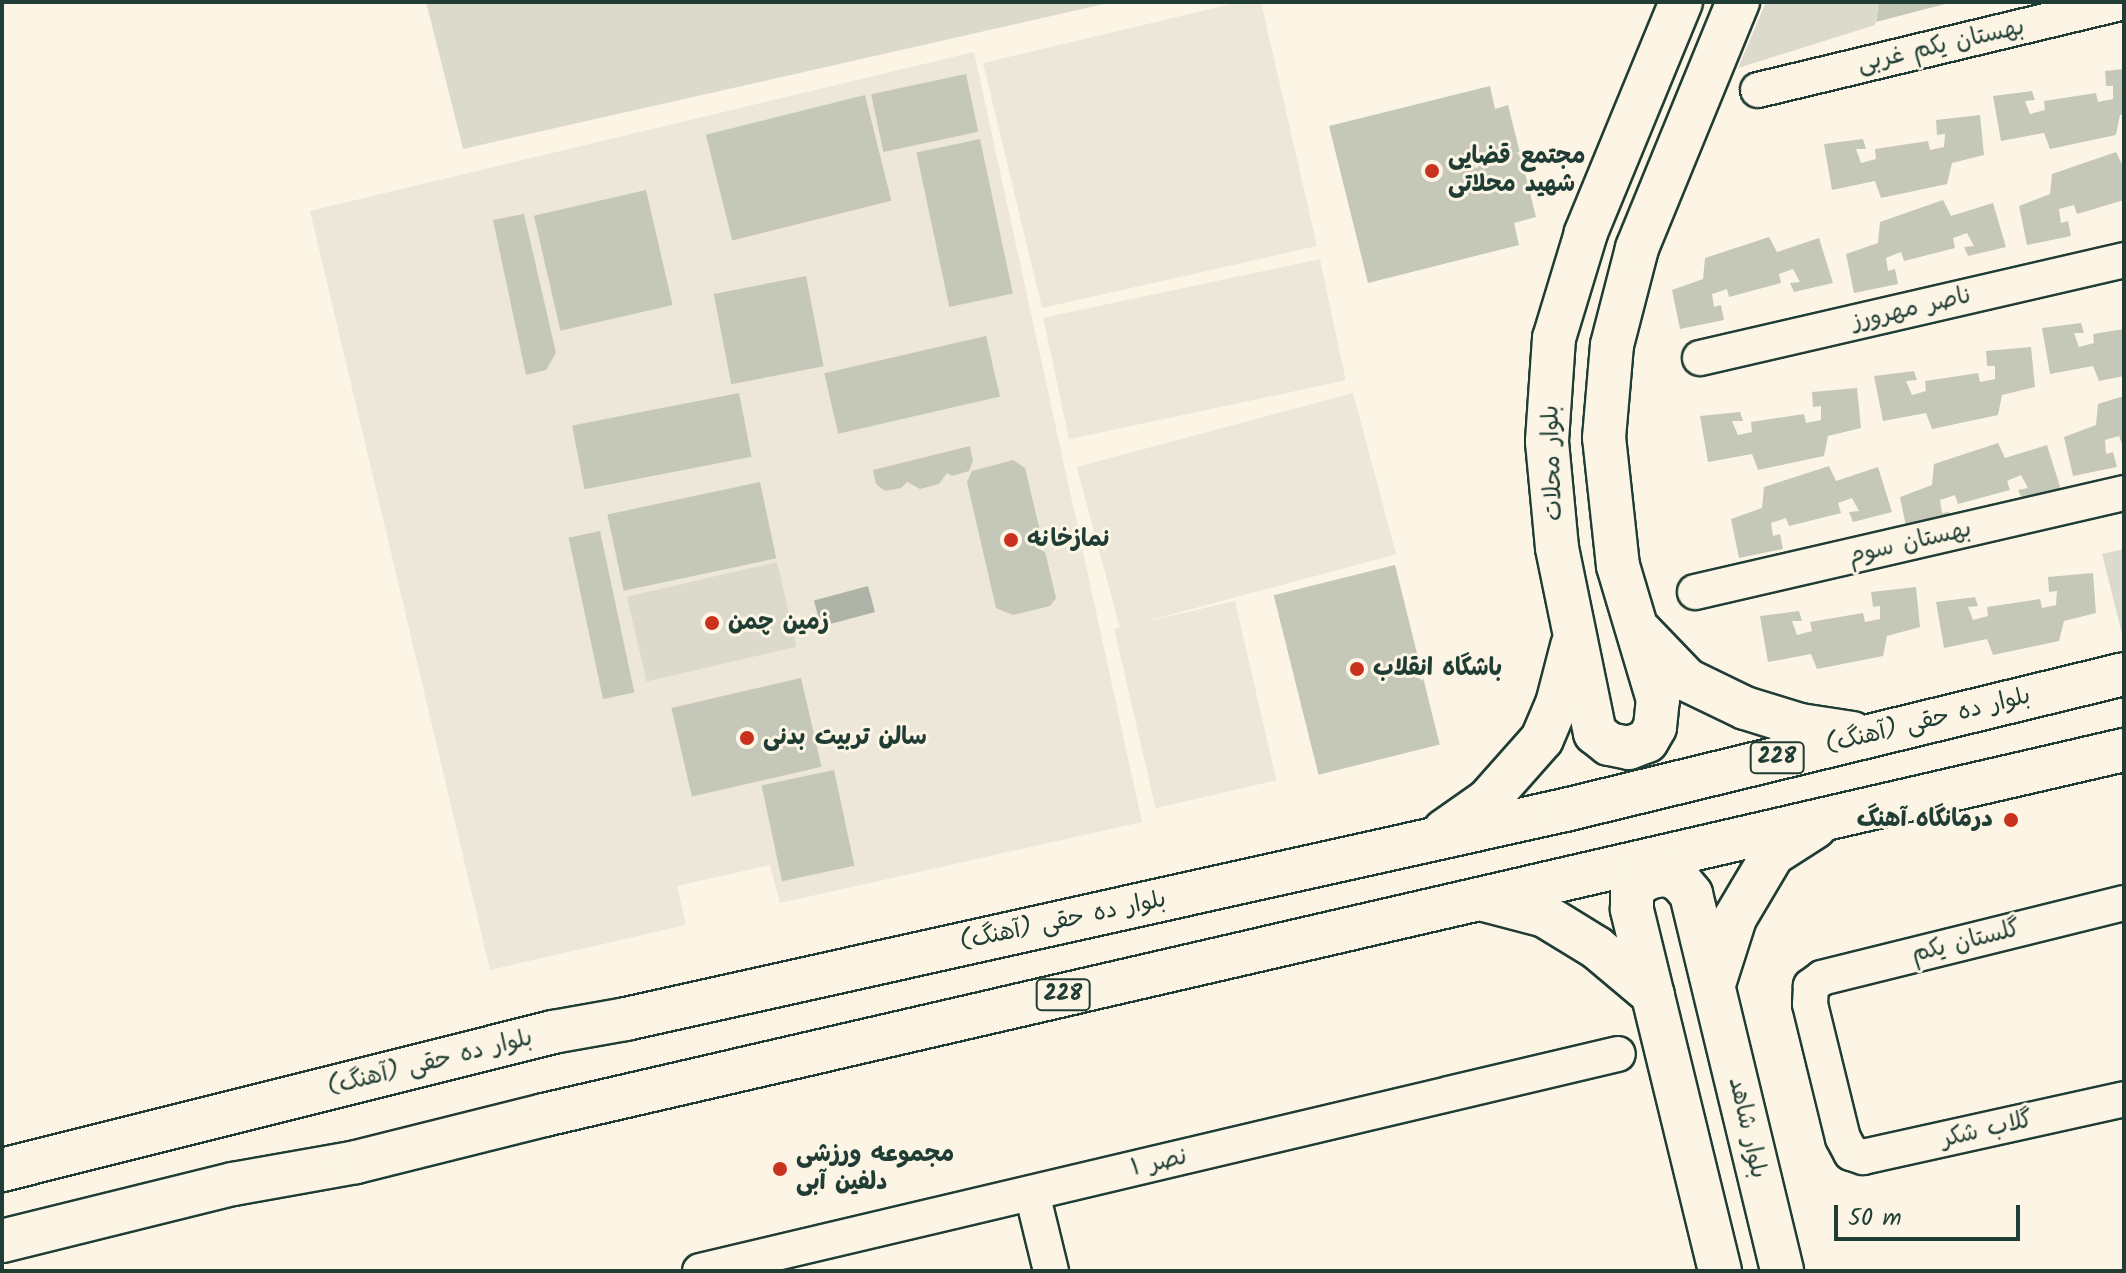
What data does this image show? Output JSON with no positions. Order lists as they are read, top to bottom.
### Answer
{
  "streets": {
    "main road": [
      "بلوار محلات",
      "بلوار ده حقی (آهنگ)",
      "228",
      "بلوار شاهد"
    ],
    "street": [
      "بهستان یکم غربی",
      "ناصر مهرورز",
      "بهستان سوم",
      "گلستان یکم",
      "گلاب شکر",
      "نصر ۱"
    ]
  },
  "crossings": [
    ["بلوار محلات", "بلوار ده حقی (آهنگ)"],
    ["گلستان یکم", "گلاب شکر"]
  ],
  "places": [
    "مجتمع قضایی شهید محلاتی",
    "نمازخانه",
    "زمین چمن",
    "باشگاه انقلاب",
    "سالن تربیت بدنی",
    "درمانگاه آهنگ",
    "مجموعه ورزشی دلفین آبی"
  ],
  "scale_bar": "50 m"
}
